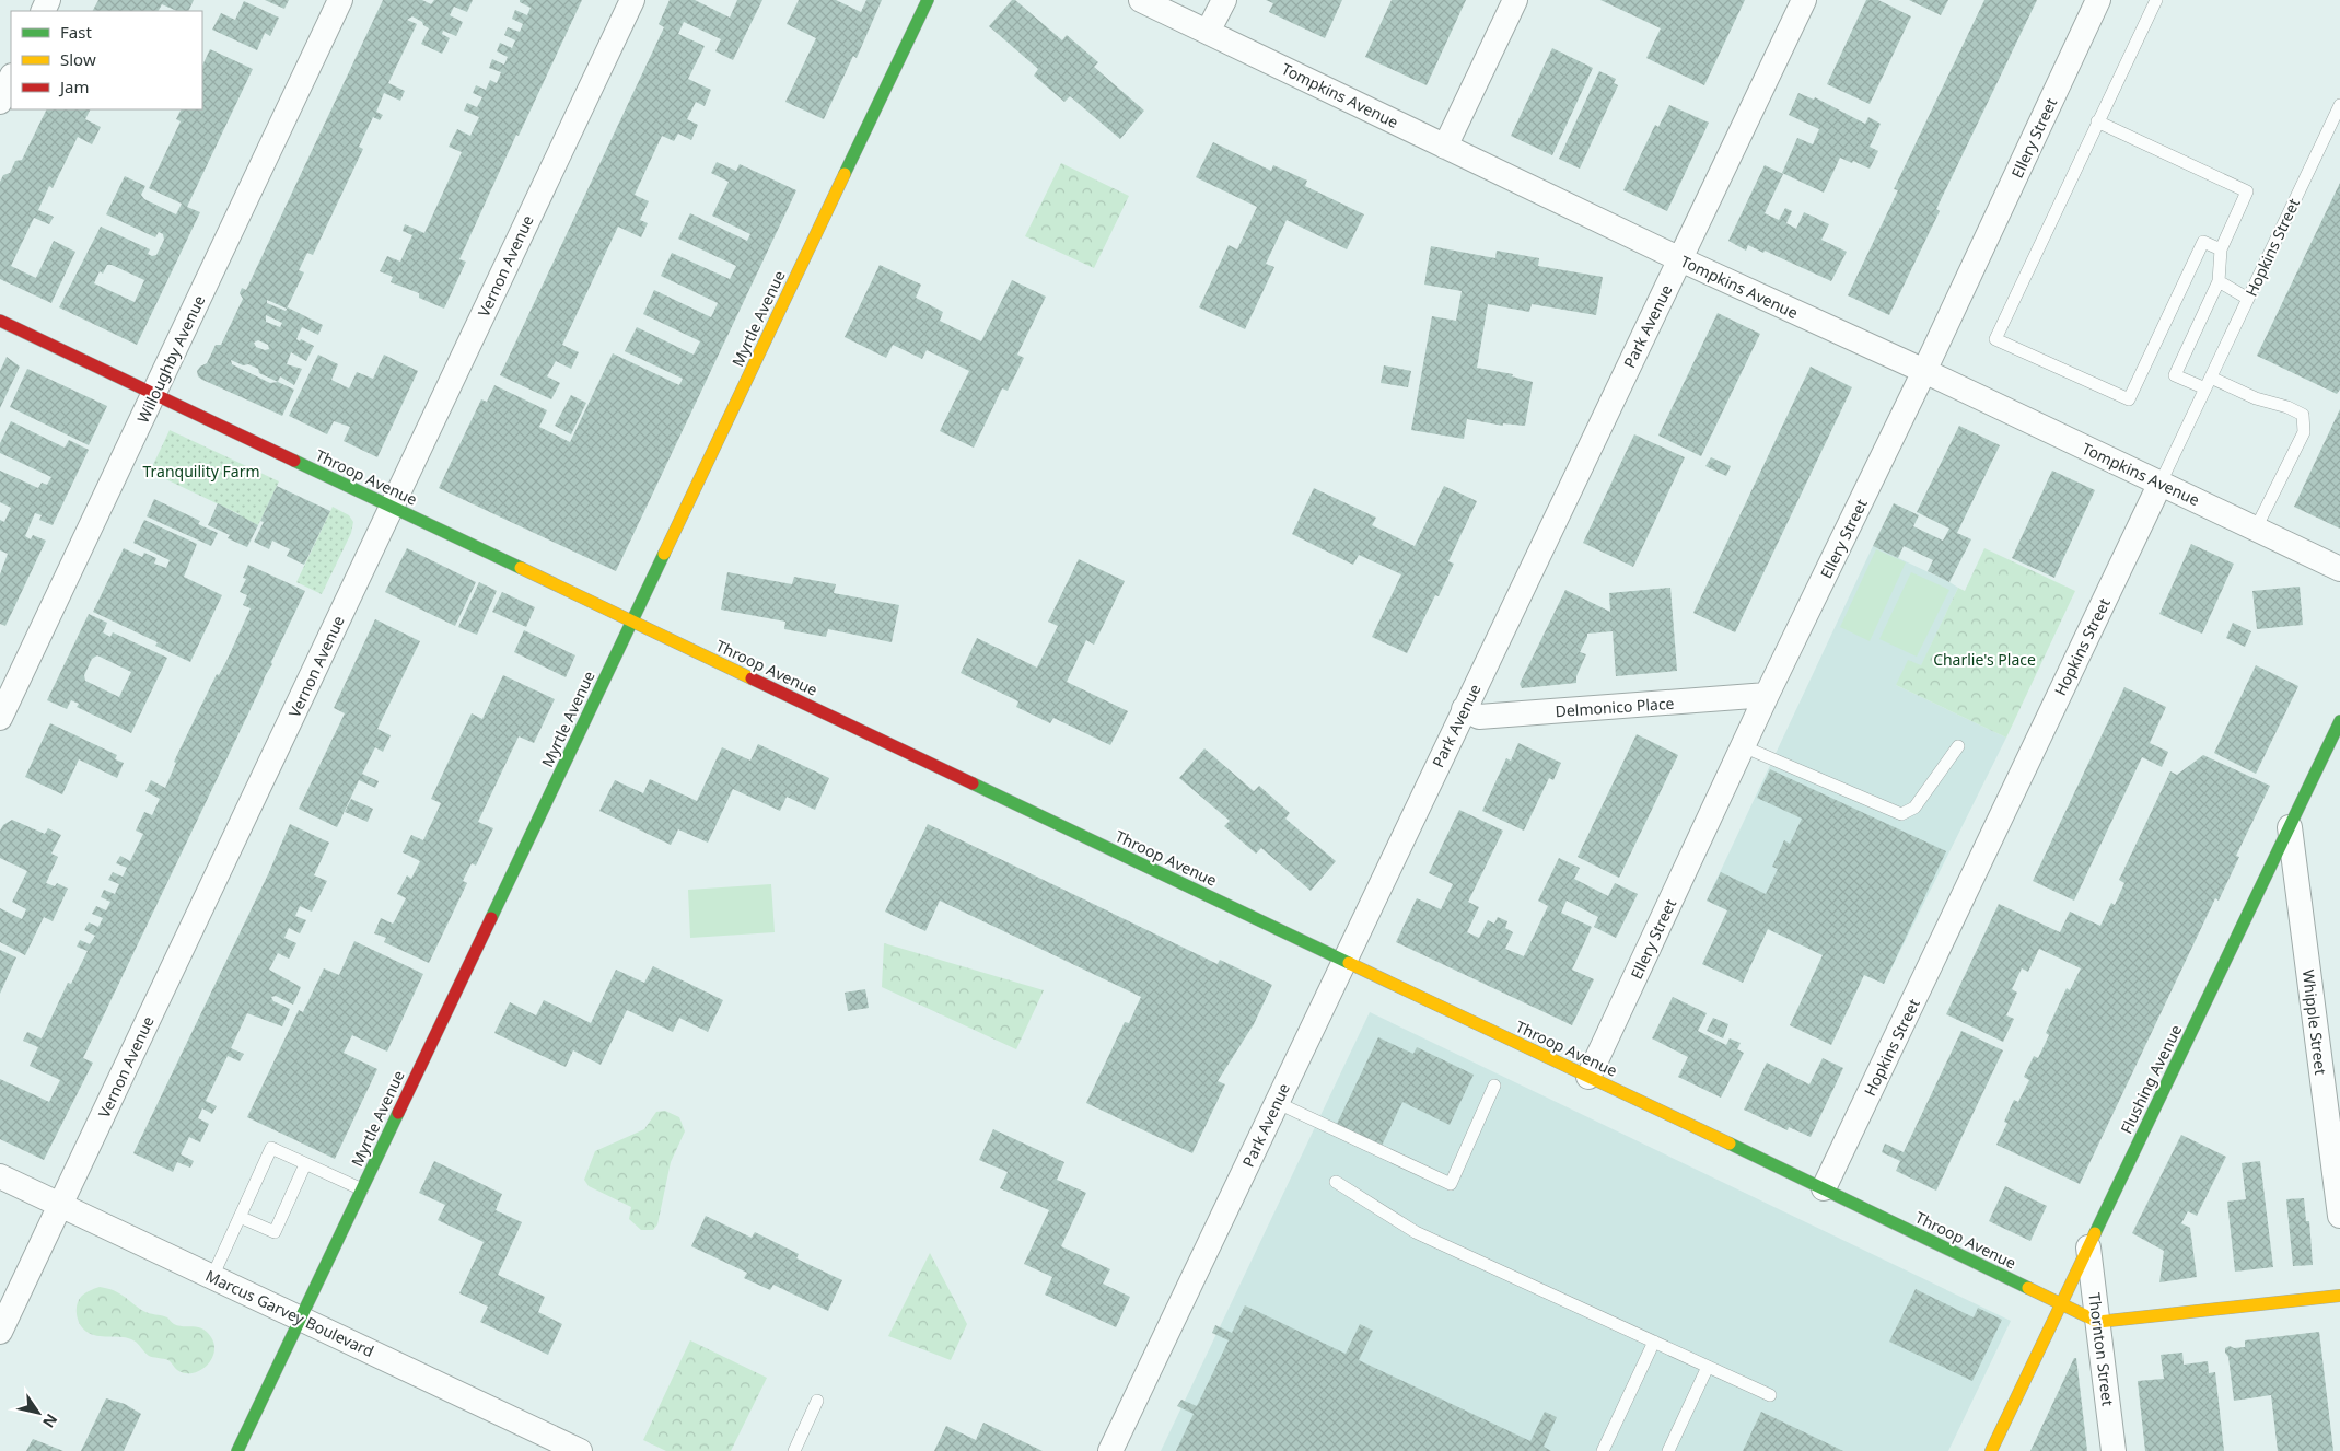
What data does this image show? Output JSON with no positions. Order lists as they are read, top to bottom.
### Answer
{
  "streets": {
    "street": [
      "Tompkins Avenue",
      "Ellery Street",
      "Hopkins Street",
      "Vernon Avenue",
      "Myrtle Avenue",
      "Park Avenue",
      "Willoughby Avenue",
      "Throop Avenue",
      "Delmonico Place",
      "Whipple Street",
      "Flushing Avenue",
      "Marcus Garvey Boulevard",
      "Thornton Street"
    ]
  },
  "crossings": [
    ["Tompkins Avenue", "Ellery Street"],
    ["Tompkins Avenue", "Hopkins Street"],
    ["Tompkins Avenue", "Park Avenue"],
    ["Ellery Street", "Throop Avenue"],
    ["Ellery Street", "Delmonico Place"],
    ["Hopkins Street", "Throop Avenue"],
    ["Vernon Avenue", "Throop Avenue"],
    ["Vernon Avenue", "Marcus Garvey Boulevard"],
    ["Myrtle Avenue", "Throop Avenue"],
    ["Myrtle Avenue", "Marcus Garvey Boulevard"],
    ["Park Avenue", "Throop Avenue"],
    ["Park Avenue", "Delmonico Place"],
    ["Willoughby Avenue", "Throop Avenue"],
    ["Throop Avenue", "Flushing Avenue"],
    ["Throop Avenue", "Thornton Street"],
    ["Whipple Street", "Flushing Avenue"],
    ["Flushing Avenue", "Thornton Street"]
  ],
  "parks": ["Tranquility Farm", "Charlie's Place"],
  "legend": ["Fast", "Slow", "Jam"],
  "north": "bottom right"
}
